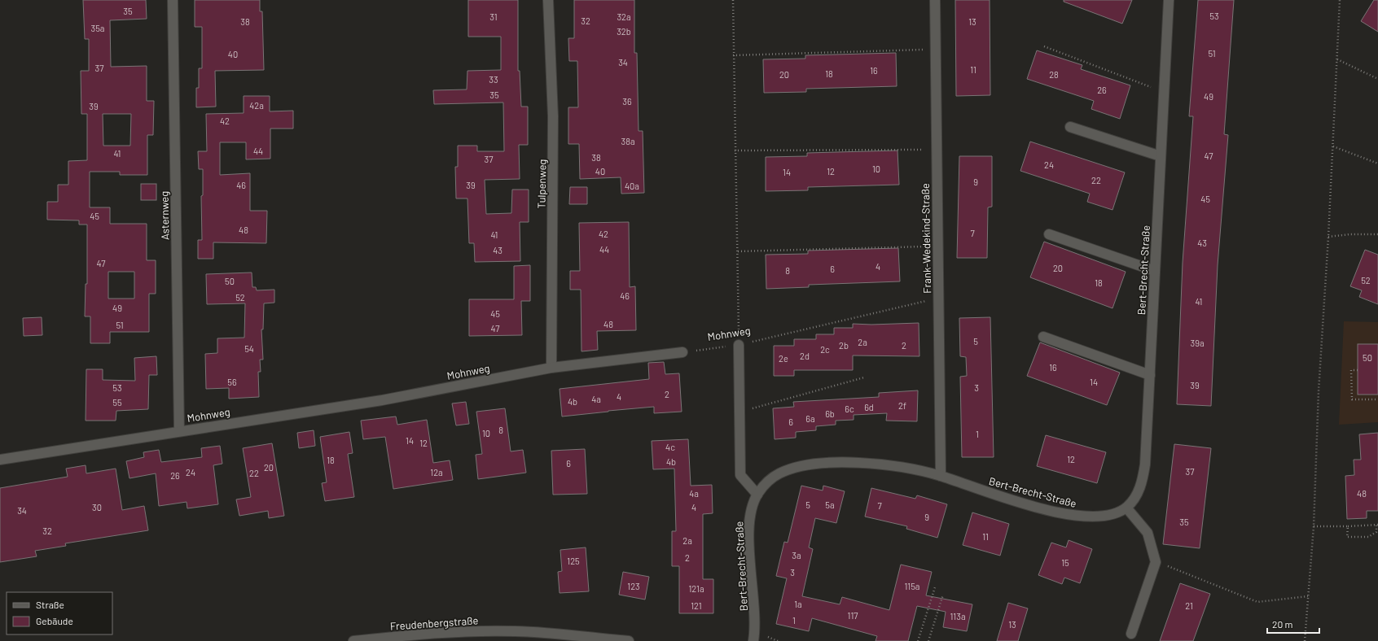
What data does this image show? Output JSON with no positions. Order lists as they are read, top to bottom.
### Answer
{
  "streets": {
    "street": [
      "Tulpenweg",
      "Asternweg",
      "Frank-Wedekind-Straße",
      "Bert-Brecht-Straße",
      "Mohnweg",
      "Freudenbergstraße"
    ]
  },
  "crossings": [
    ["Tulpenweg", "Mohnweg"],
    ["Asternweg", "Mohnweg"],
    ["Frank-Wedekind-Straße", "Bert-Brecht-Straße"],
    ["Frank-Wedekind-Straße", "Mohnweg"]
  ],
  "house_numbers": [
    "35",
    "53",
    "31",
    "32a",
    "32",
    "38",
    "13",
    "35a",
    "32b",
    "51",
    "40",
    "34",
    "37",
    "11",
    "16",
    "18",
    "20",
    "28",
    "33",
    "26",
    "35",
    "49",
    "36",
    "42a",
    "39",
    "42",
    "38a",
    "44",
    "41",
    "47",
    "38",
    "37",
    "24",
    "10",
    "40",
    "12",
    "14",
    "22",
    "9",
    "46",
    "39",
    "40a",
    "45",
    "45",
    "48",
    "7",
    "42",
    "41",
    "43",
    "44",
    "43",
    "47",
    "4",
    "20",
    "6",
    "8",
    "52",
    "50",
    "18",
    "46",
    "52",
    "41",
    "49",
    "45",
    "48",
    "51",
    "47",
    "5",
    "2a",
    "39a",
    "2b",
    "2",
    "54",
    "2c",
    "2d",
    "50",
    "2e",
    "16",
    "56",
    "14",
    "39",
    "53",
    "3",
    "2",
    "4",
    "4a",
    "4b",
    "55",
    "2f",
    "6d",
    "6c",
    "6b",
    "6a",
    "6",
    "8",
    "10",
    "1",
    "14",
    "12",
    "4c",
    "12",
    "18",
    "4b",
    "6",
    "20",
    "37",
    "24",
    "12a",
    "22",
    "26",
    "4a",
    "48",
    "5",
    "5a",
    "7",
    "30",
    "4",
    "34",
    "9",
    "35",
    "32",
    "11",
    "2a",
    "3a",
    "2",
    "125",
    "15",
    "3",
    "123",
    "115a",
    "121a",
    "1a",
    "121",
    "21",
    "117",
    "113a",
    "1",
    "13"
  ],
  "legend": ["Straße", "Gebäude"],
  "scale_bar": "20 m"
}
